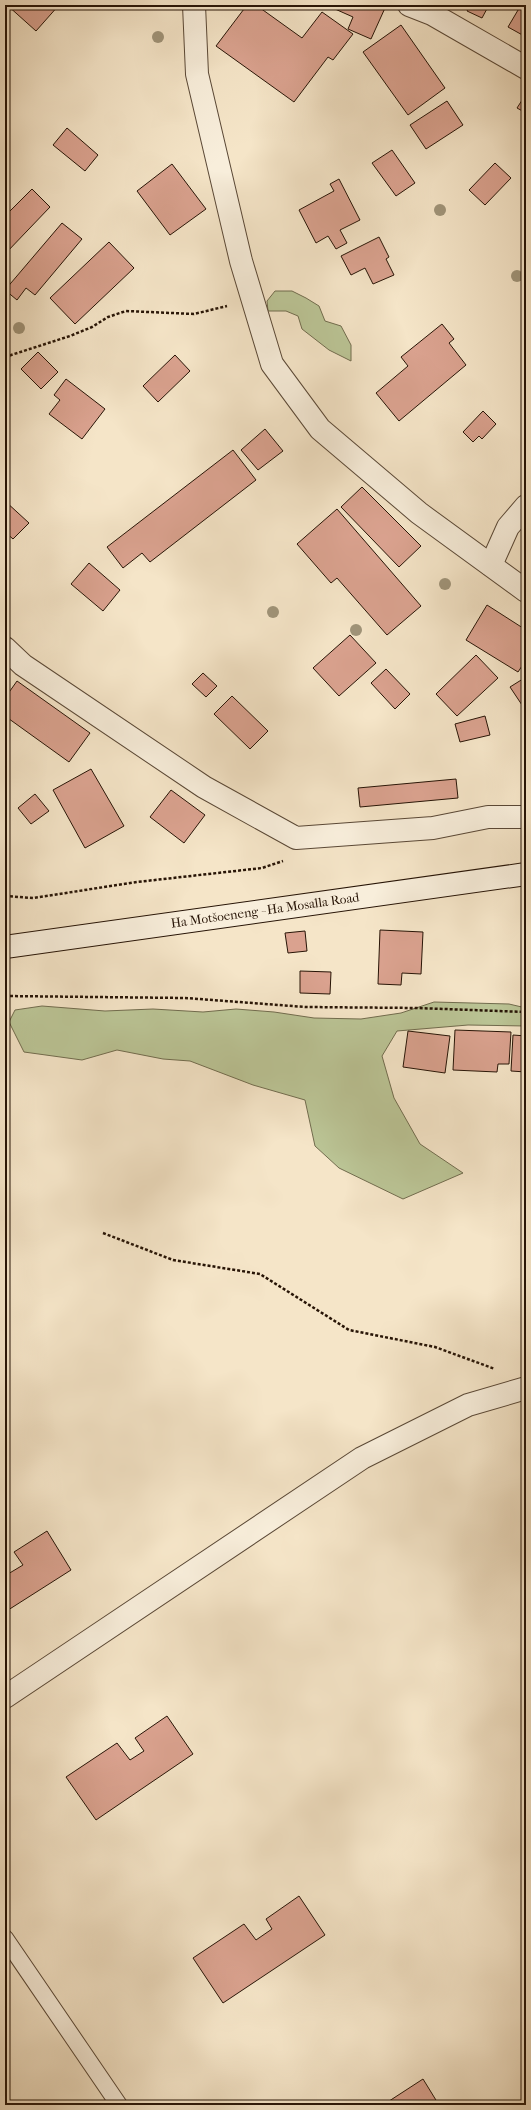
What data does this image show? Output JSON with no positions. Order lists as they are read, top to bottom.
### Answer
{
  "streets": {
    "street": ["Ha Motšoeneng - Ha Mosalla Road"]
  }
}
